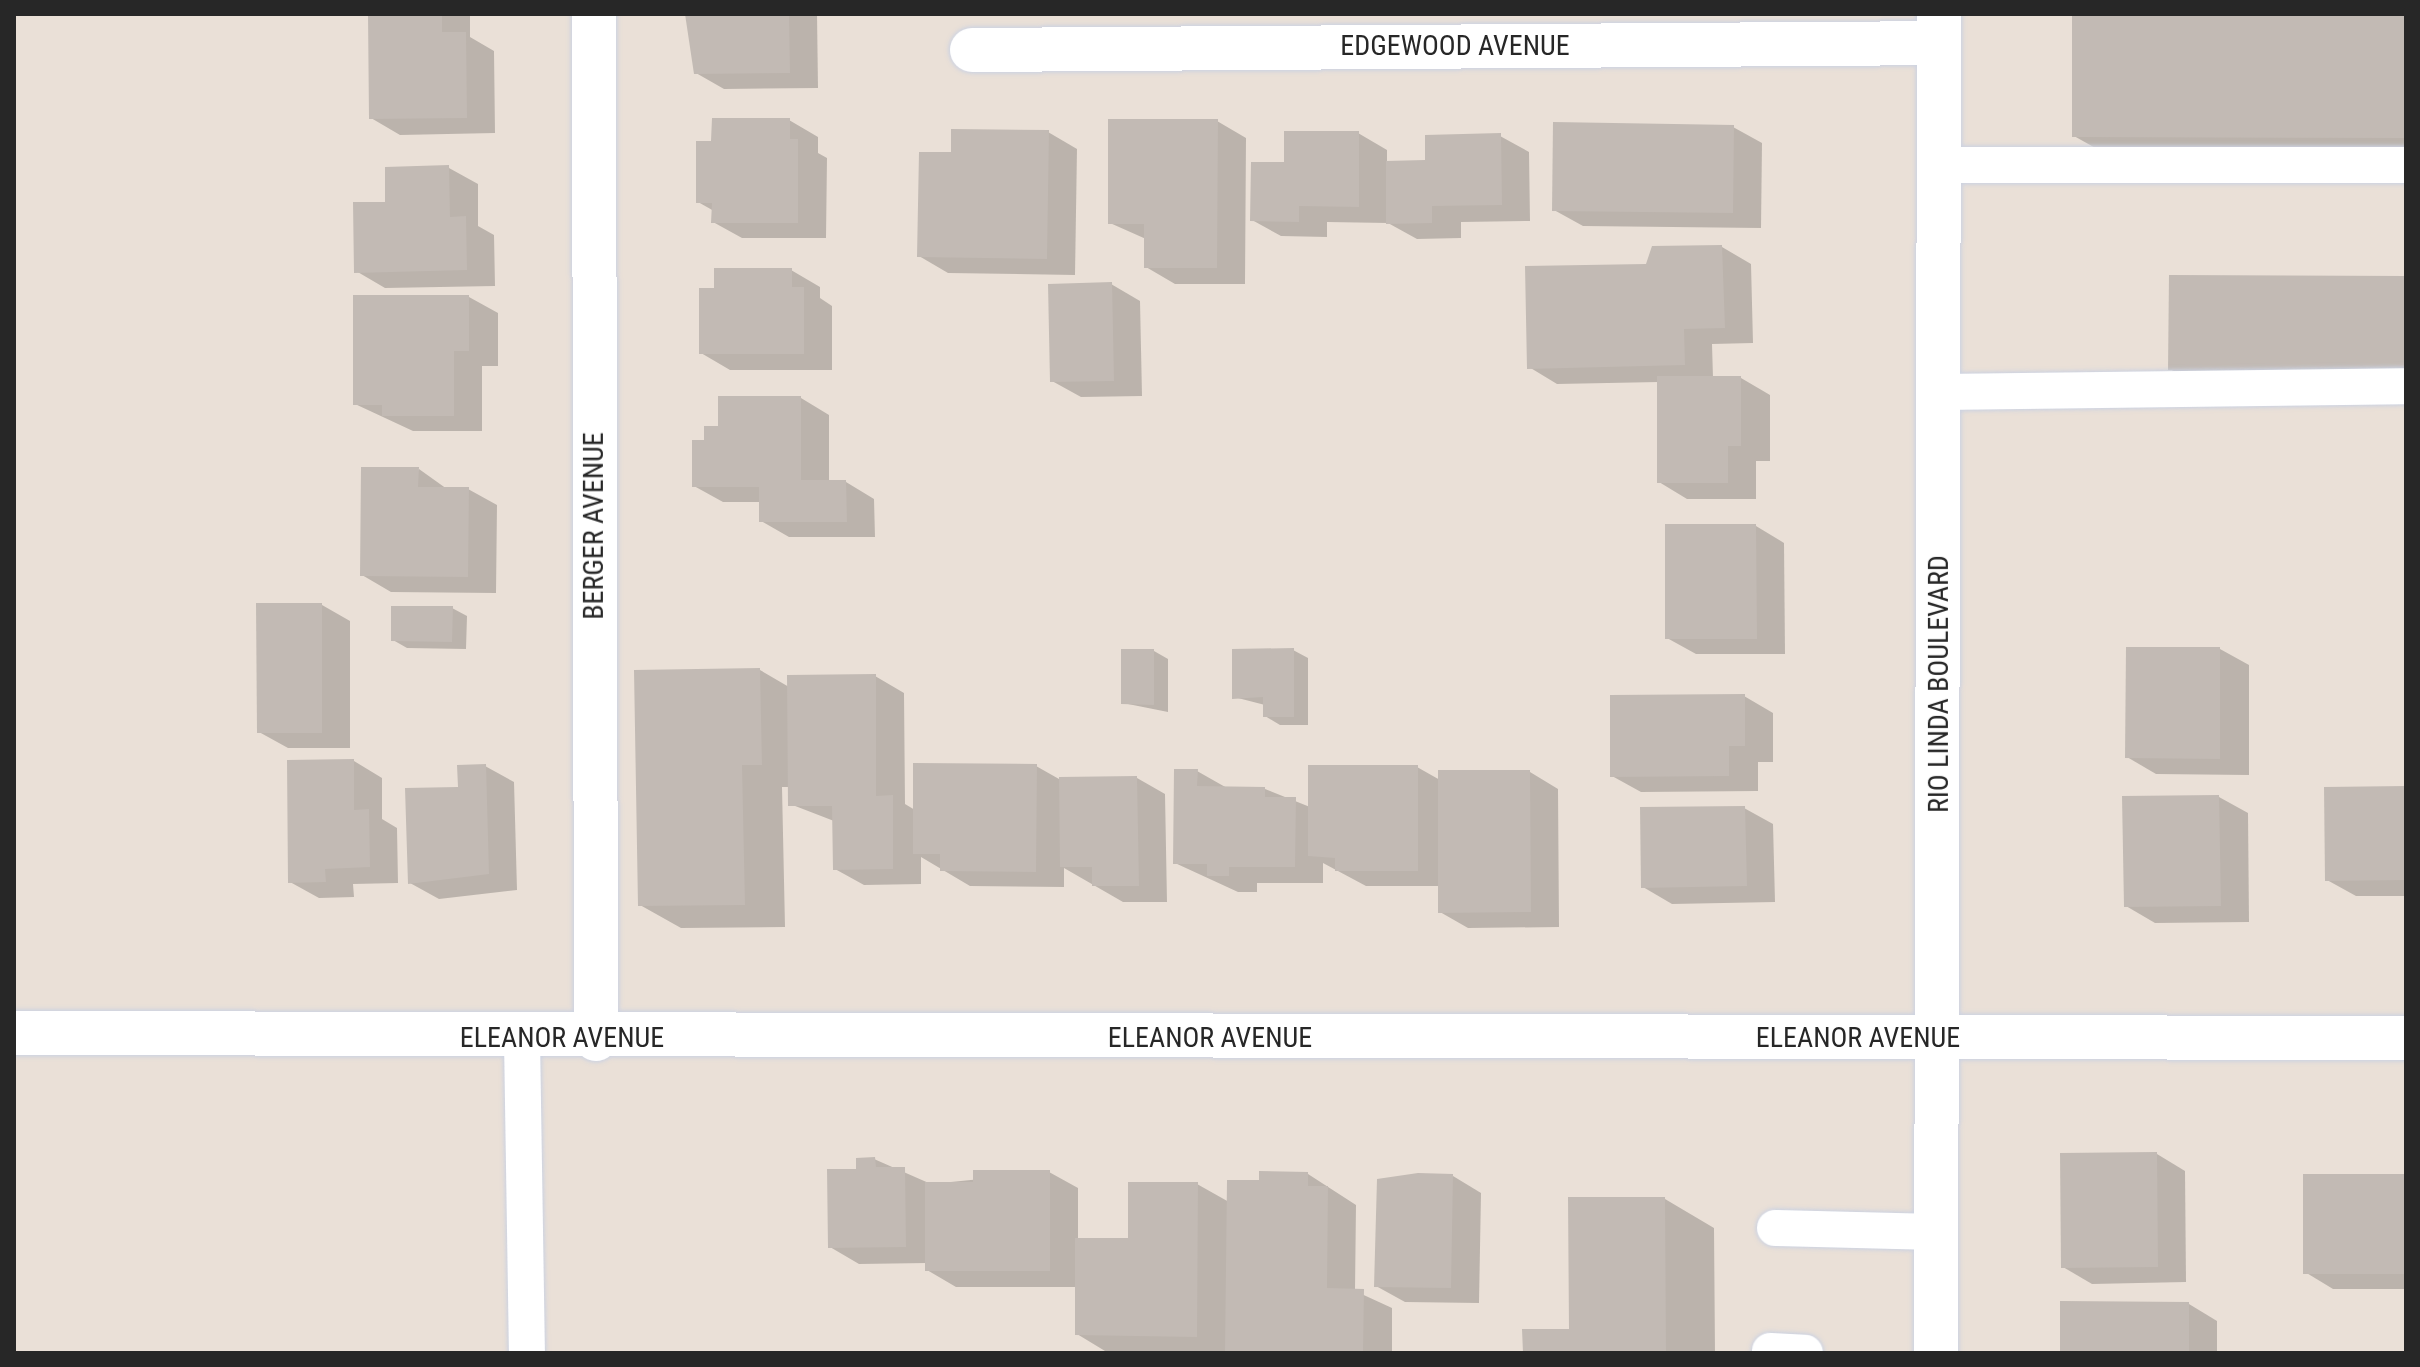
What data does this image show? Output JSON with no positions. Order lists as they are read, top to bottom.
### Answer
{
  "streets": {
    "street": [
      "EDGEWOOD AVENUE",
      "BERGER AVENUE",
      "RIO LINDA BOULEVARD",
      "ELEANOR AVENUE"
    ]
  },
  "crossings": [
    ["EDGEWOOD AVENUE", "RIO LINDA BOULEVARD"],
    ["BERGER AVENUE", "ELEANOR AVENUE"],
    ["RIO LINDA BOULEVARD", "ELEANOR AVENUE"]
  ]
}
